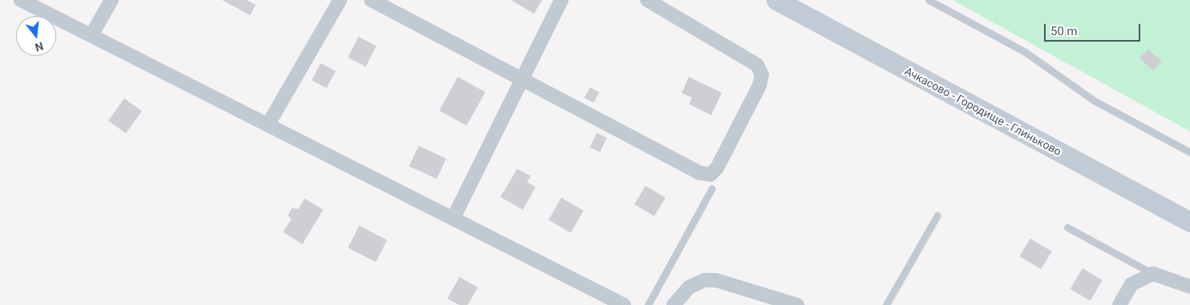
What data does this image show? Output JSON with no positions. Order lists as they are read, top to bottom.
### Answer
{
  "streets": {
    "street": ["Ачкасово - Городище - Глиньково"]
  },
  "scale_bar": "50 m",
  "north": "bottom"
}
